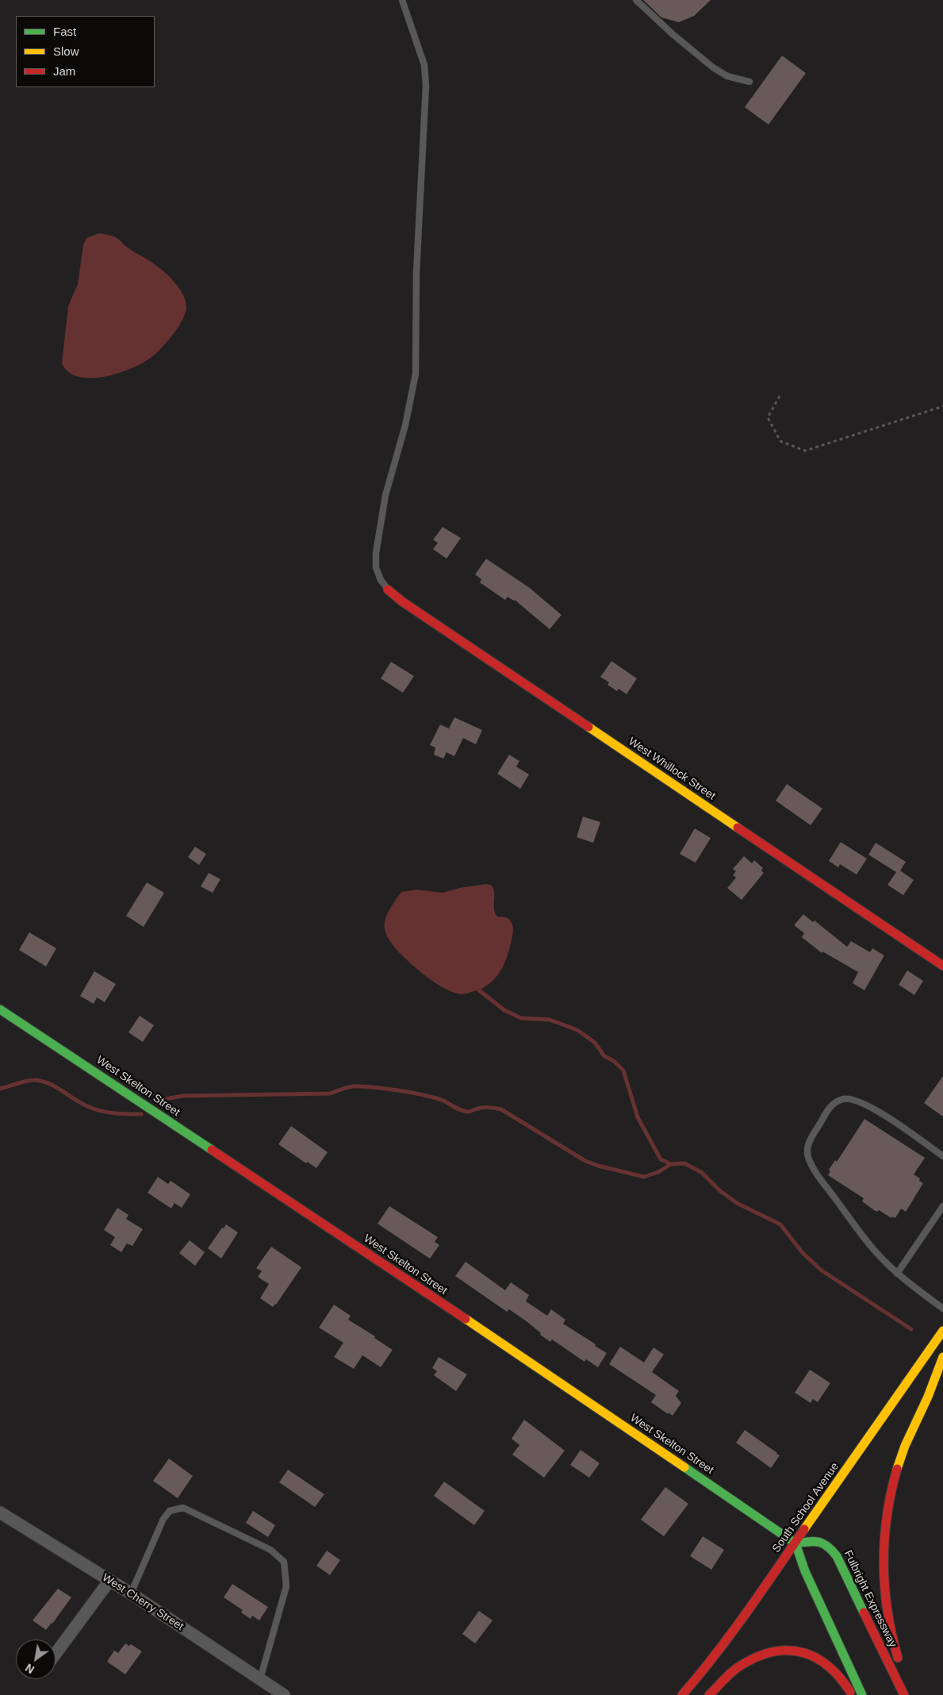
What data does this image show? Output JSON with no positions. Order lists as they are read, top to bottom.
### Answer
{
  "streets": {
    "main road": [
      "West Whillock Street",
      "West Skelton Street",
      "South School Avenue",
      "Fulbright Expressway"
    ],
    "street": ["West Cherry Street"]
  },
  "crossings": [
    ["West Skelton Street", "South School Avenue"],
    ["West Skelton Street", "Fulbright Expressway"],
    ["South School Avenue", "Fulbright Expressway"]
  ],
  "legend": ["Fast", "Slow", "Jam"],
  "north": "bottom left"
}
